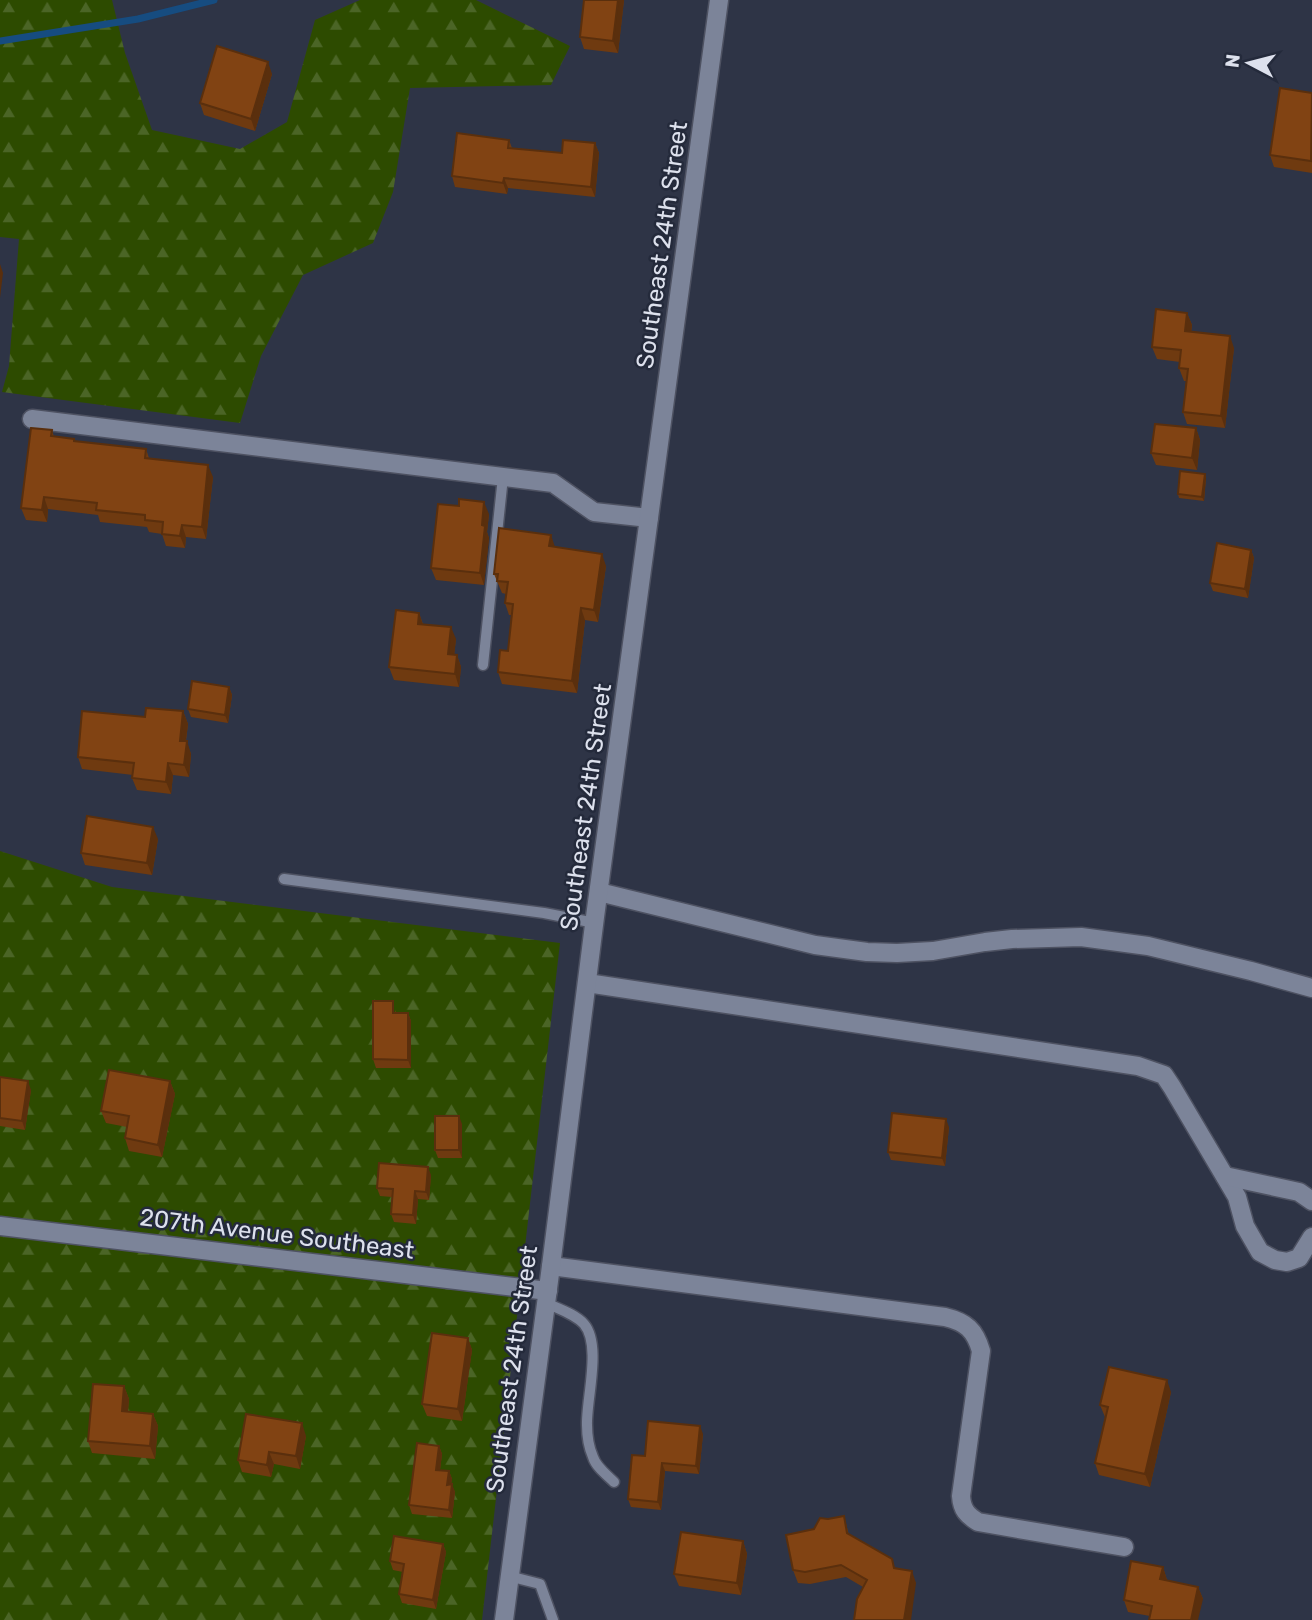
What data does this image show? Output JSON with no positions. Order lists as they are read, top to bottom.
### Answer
{
  "streets": {
    "street": ["Southeast 24th Street", "207th Avenue Southeast"]
  },
  "crossings": [
    ["Southeast 24th Street", "207th Avenue Southeast"]
  ],
  "north": "left"
}
